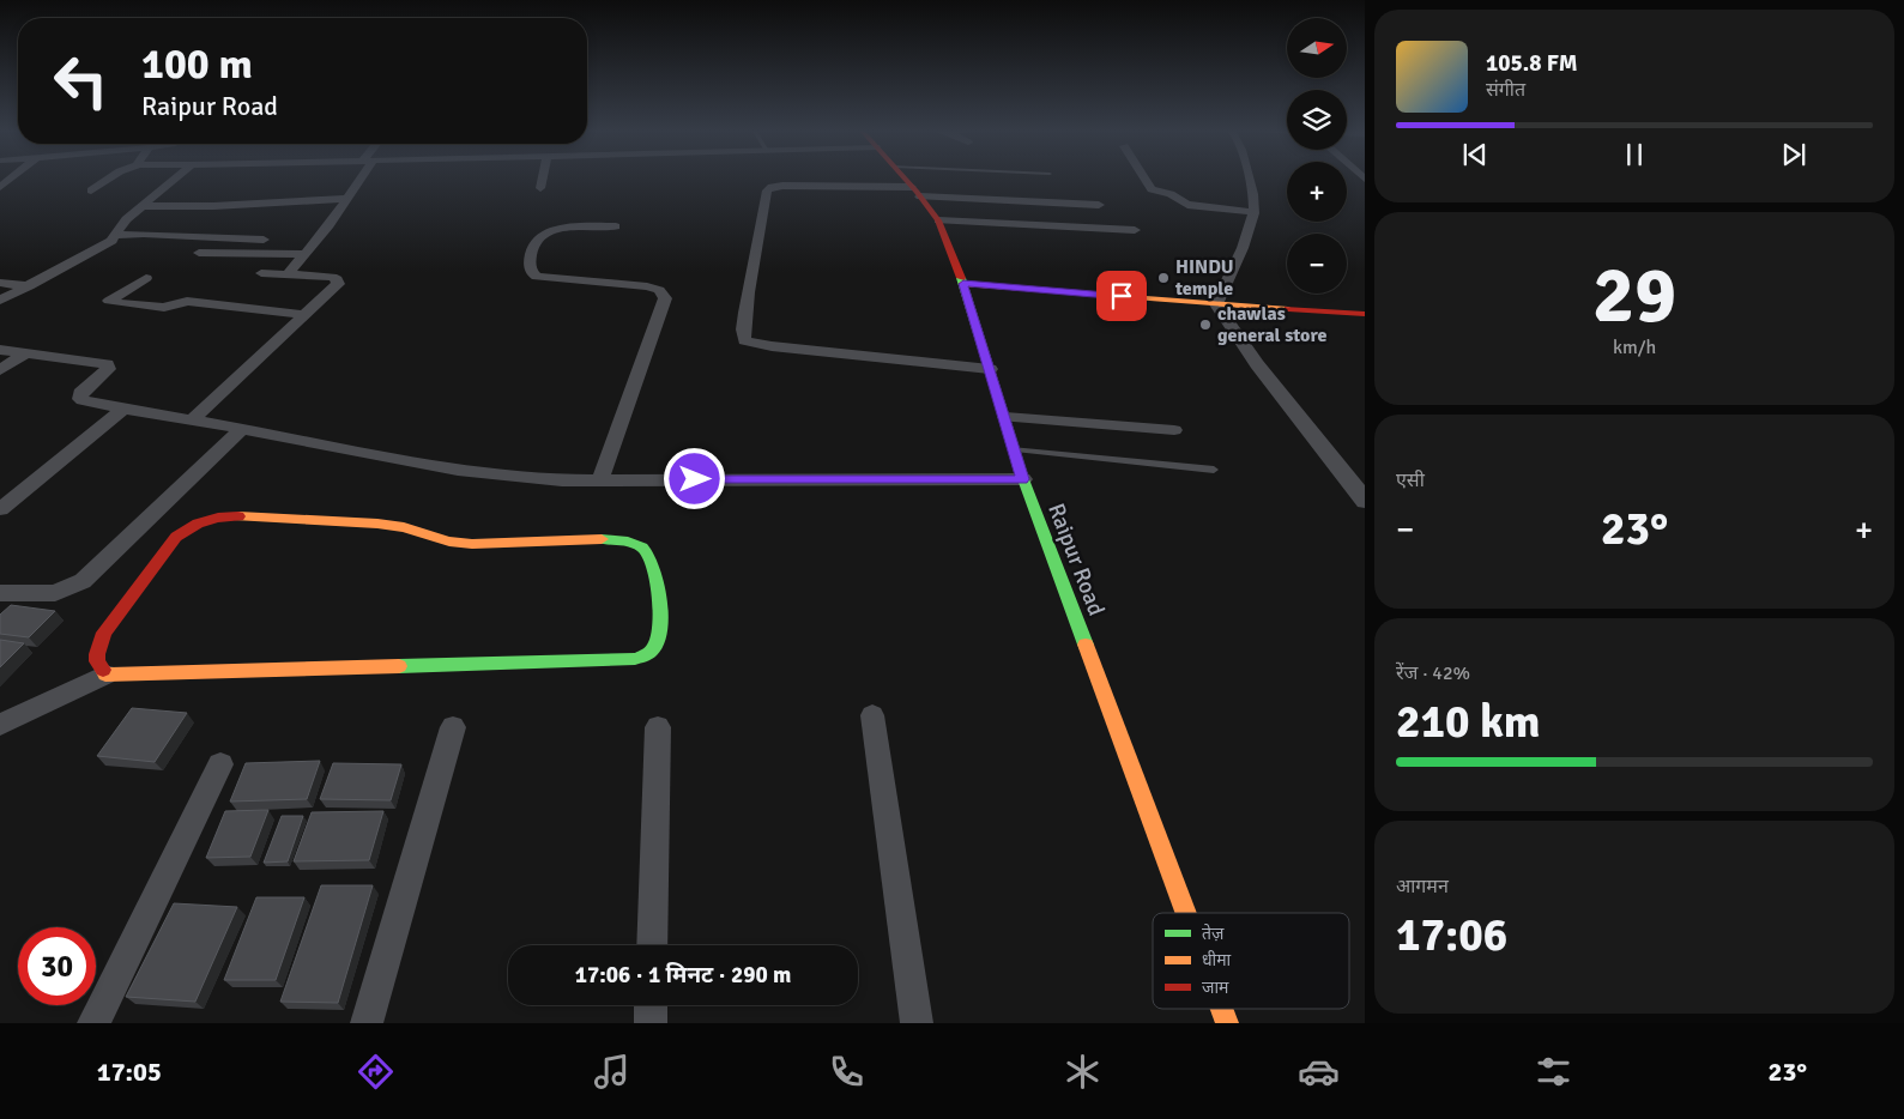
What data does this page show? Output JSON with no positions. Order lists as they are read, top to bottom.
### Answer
{
  "streets": {
    "main road": ["Raipur Road"]
  },
  "places": ["HINDU temple", "chawlas general store"],
  "legend": ["तेज़", "धीमा", "जाम"],
  "north": "right",
  "page": {
    "map_buttons": ["+", "−"],
    "turn": ["100 m", "Raipur Road"],
    "song": ["105.8 FM", "संगीत"],
    "tile": [
      ["29", "km/h"],
      "एसी",
      ["रेंज · 42%", "210 km"],
      ["आगमन", "17:06"]
    ],
    "heat": ["−", "23°", "+"],
    "limit": "30",
    "trip": "17:06 · 1 मिनट · 290 m",
    "tabs": ["17:05", "23°"]
  }
}
